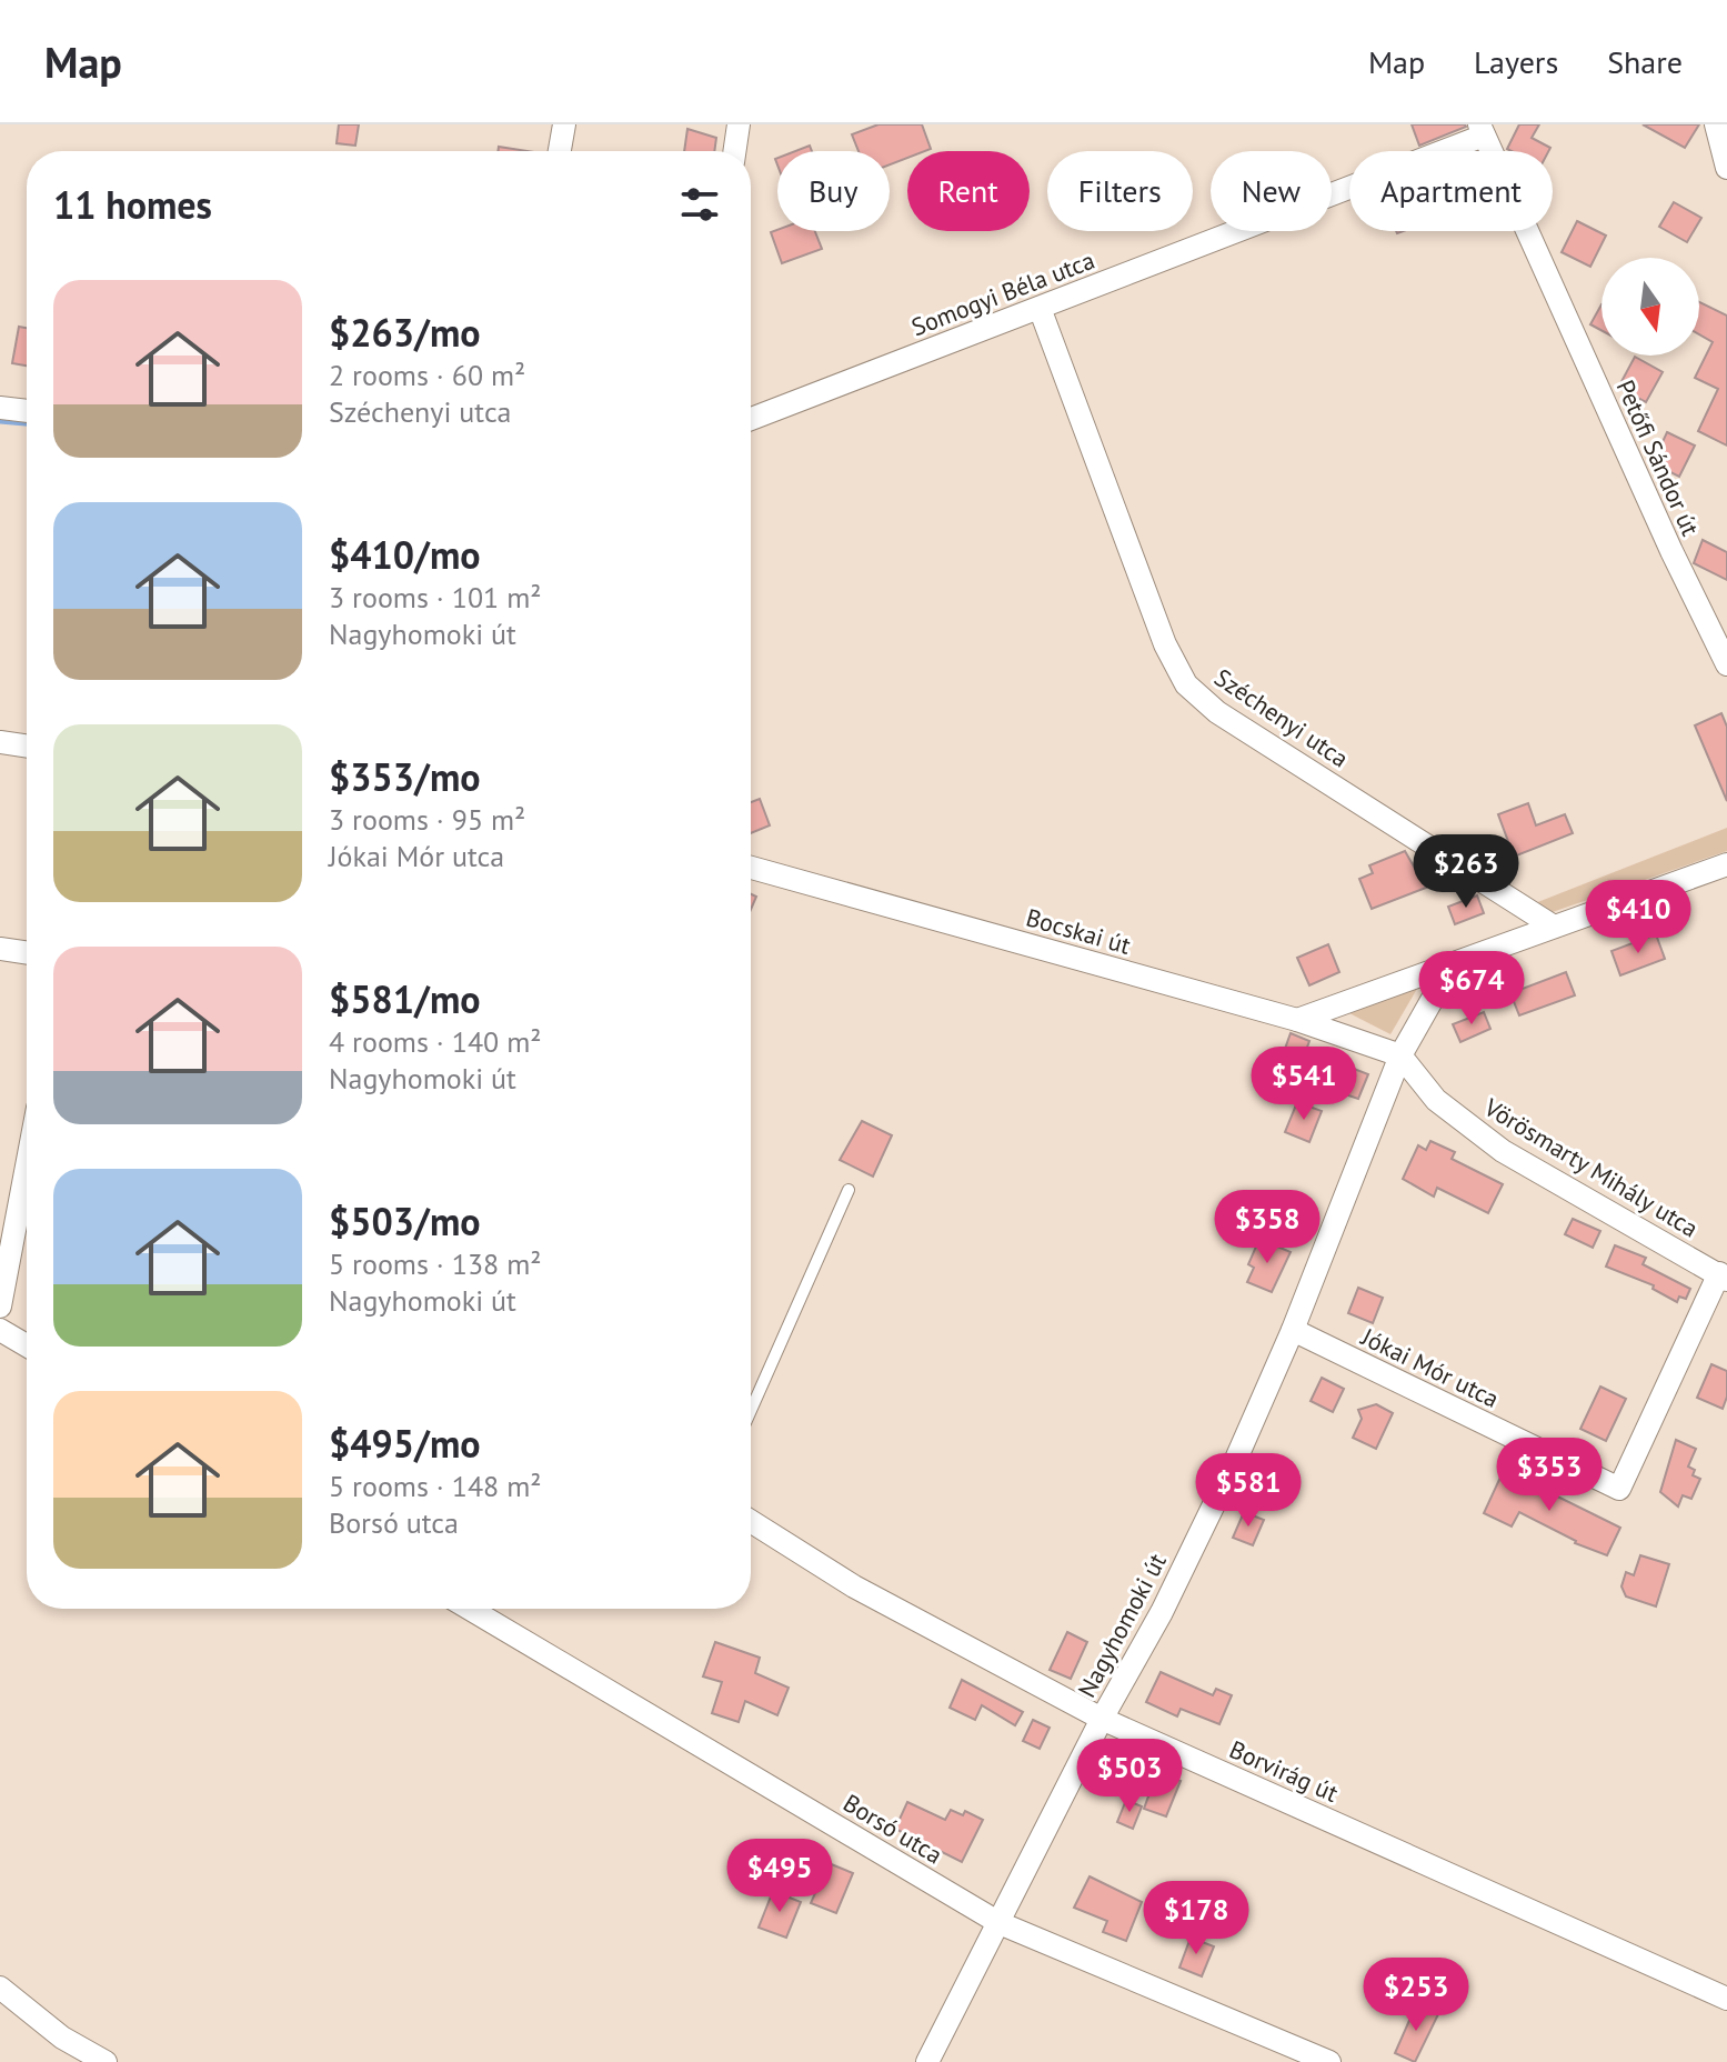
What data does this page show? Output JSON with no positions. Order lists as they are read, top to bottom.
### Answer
{
  "streets": {
    "street": [
      "Somogyi Béla utca",
      "Petőfi Sándor út",
      "Széchenyi utca",
      "Bocskai út",
      "Vörösmarty Mihály utca",
      "Jókai Mór utca",
      "Nagyhomoki út",
      "Borvirág út",
      "Borsó utca"
    ]
  },
  "crossings": [
    ["Somogyi Béla utca", "Petőfi Sándor út"],
    ["Somogyi Béla utca", "Széchenyi utca"],
    ["Bocskai út", "Vörösmarty Mihály utca"],
    ["Bocskai út", "Nagyhomoki út"],
    ["Vörösmarty Mihály utca", "Jókai Mór utca"],
    ["Vörösmarty Mihály utca", "Nagyhomoki út"],
    ["Jókai Mór utca", "Nagyhomoki út"],
    ["Nagyhomoki út", "Borvirág út"],
    ["Nagyhomoki út", "Borsó utca"]
  ],
  "north": "bottom",
  "page": {
    "header": "Map",
    "nav": ["Map", "Layers", "Share"],
    "chip": [
      "Buy",
      "Rent",
      "Filters",
      "New",
      "Apartment"
    ],
    "heading": "11 homes",
    "list": [
      {
        "name": "$263/mo",
        "note": "2 rooms · 60 m² · Széchenyi utca"
      },
      {
        "name": "$410/mo",
        "note": "3 rooms · 101 m² · Nagyhomoki út"
      },
      {
        "name": "$353/mo",
        "note": "3 rooms · 95 m² · Jókai Mór utca"
      },
      {
        "name": "$581/mo",
        "note": "4 rooms · 140 m² · Nagyhomoki út"
      },
      {
        "name": "$503/mo",
        "note": "5 rooms · 138 m² · Nagyhomoki út"
      },
      {
        "name": "$495/mo",
        "note": "5 rooms · 148 m² · Borsó utca"
      }
    ],
    "price": [
      "$263",
      "$410",
      "$674",
      "$541",
      "$358",
      "$353",
      "$581",
      "$503",
      "$495",
      "$178",
      "$253"
    ]
  }
}
